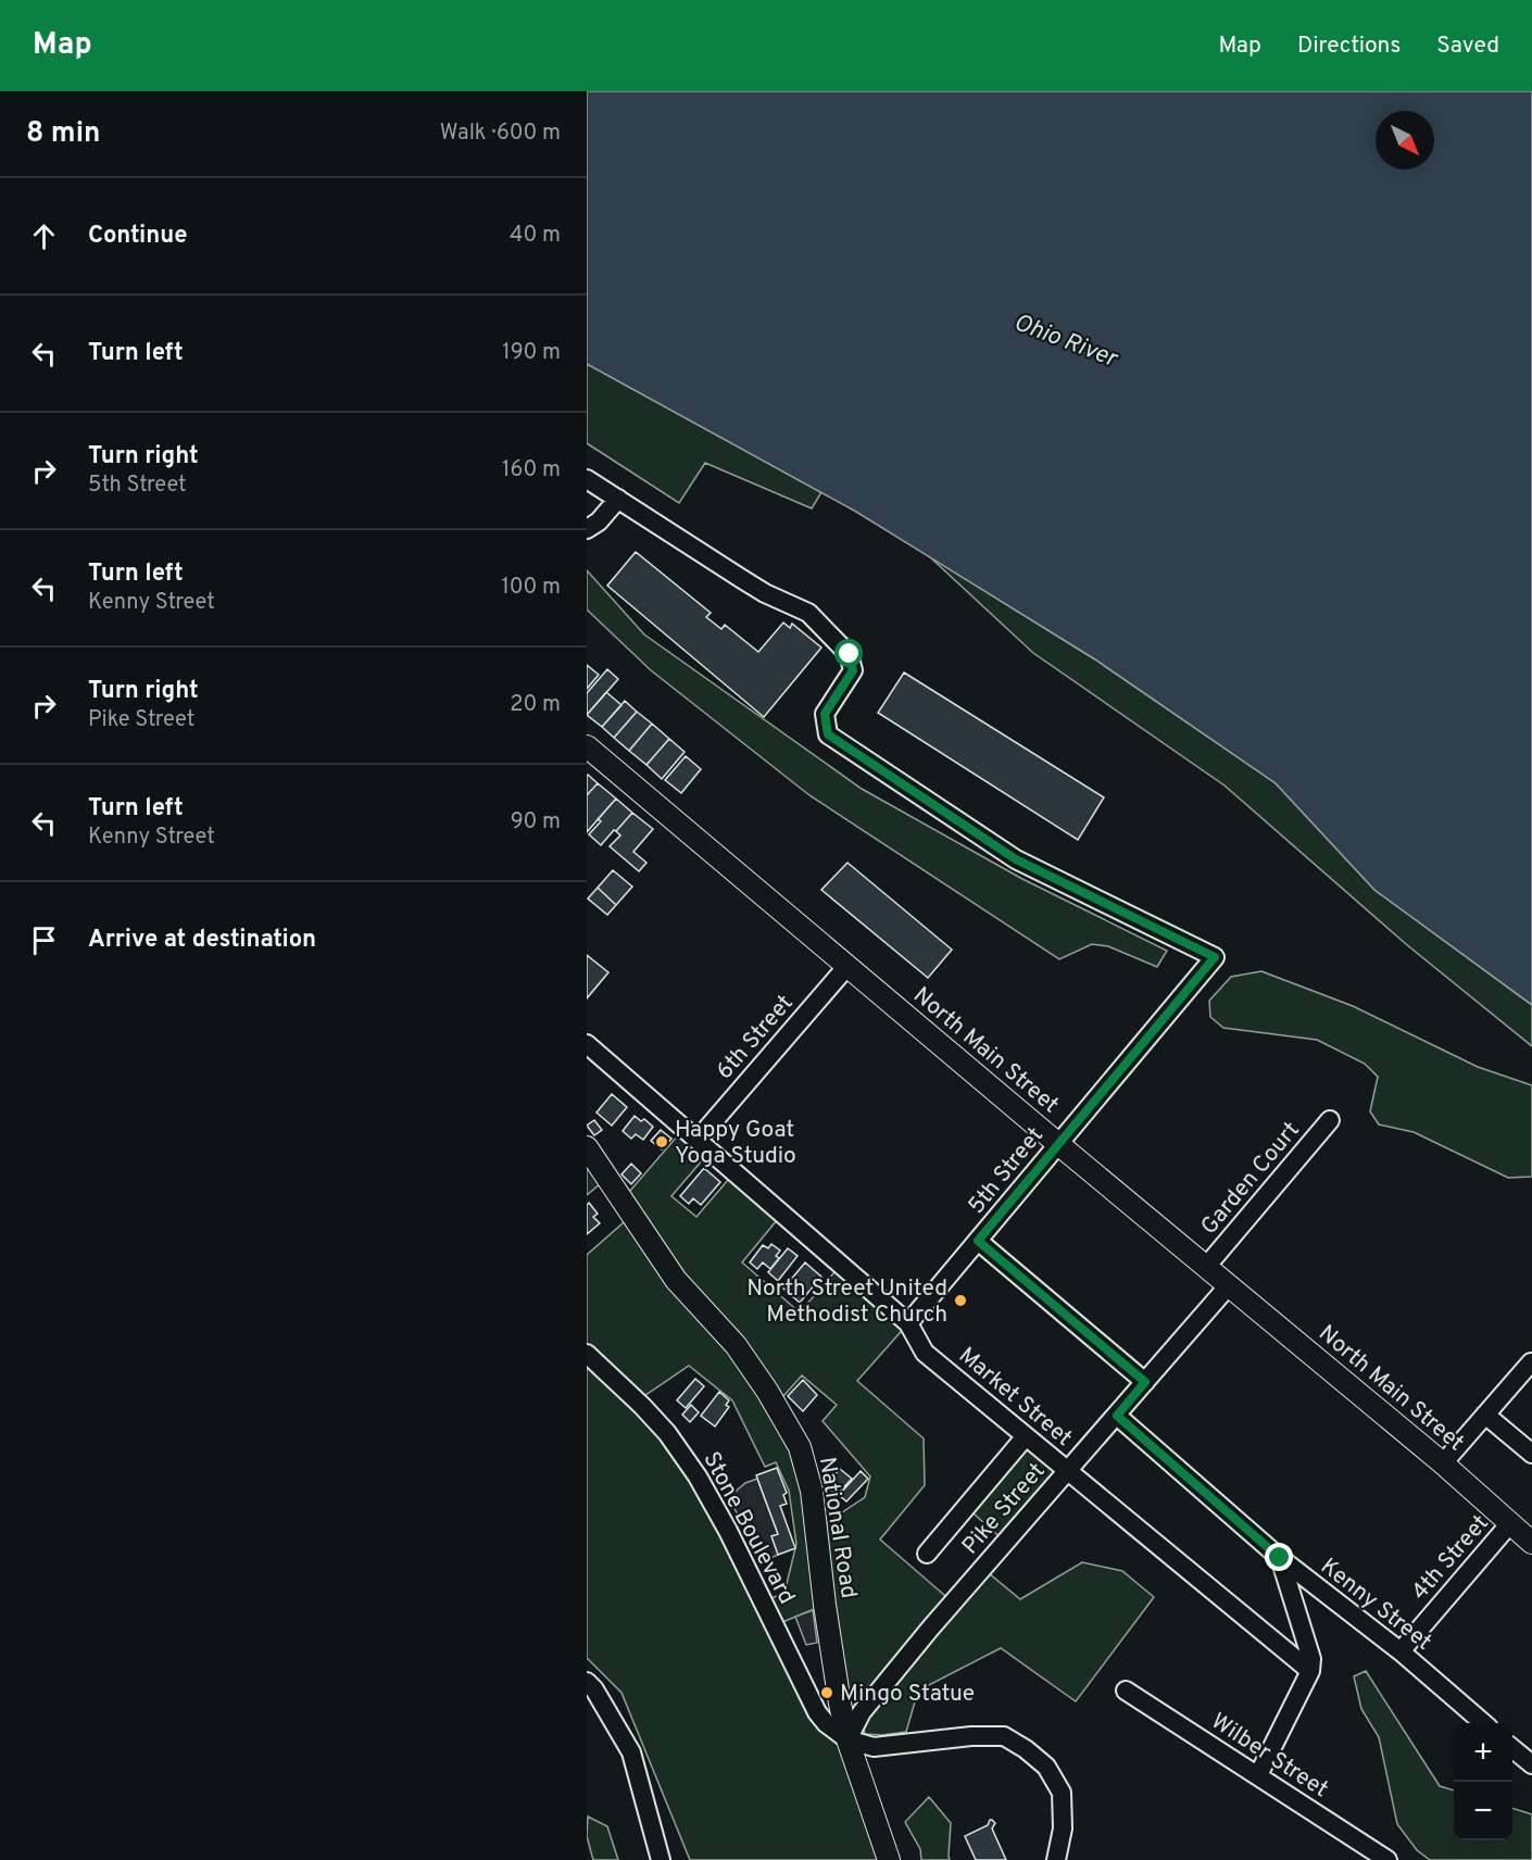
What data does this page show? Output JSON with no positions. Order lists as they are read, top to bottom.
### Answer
{
  "streets": {
    "main road": ["North Main Street", "National Road"],
    "street": [
      "6th Street",
      "5th Street",
      "Garden Court",
      "Market Street",
      "Pike Street",
      "Stone Boulevard",
      "4th Street",
      "Kenny Street",
      "Wilber Street"
    ]
  },
  "crossings": [
    ["6th Street", "North Main Street"],
    ["6th Street", "Market Street"],
    ["North Main Street", "5th Street"],
    ["North Main Street", "Garden Court"],
    ["North Main Street", "Pike Street"],
    ["North Main Street", "4th Street"],
    ["5th Street", "Market Street"],
    ["Market Street", "Pike Street"],
    ["Pike Street", "Stone Boulevard"],
    ["Pike Street", "National Road"],
    ["Pike Street", "Kenny Street"],
    ["Stone Boulevard", "National Road"],
    ["4th Street", "Kenny Street"]
  ],
  "water": ["Ohio River"],
  "places": ["Happy Goat Yoga Studio", "North Street United Methodist Church", "Mingo Statue"],
  "north": "bottom right",
  "page": {
    "header": "Map",
    "nav": ["Map", "Directions", "Saved"],
    "heading": ["8 min", "Walk · 600 m"],
    "list": [
      ["Continue", "40 m"],
      ["Turn left", "190 m"],
      ["Turn right", "5th Street", "160 m"],
      ["Turn left", "Kenny Street", "100 m"],
      ["Turn right", "Pike Street", "20 m"],
      ["Turn left", "Kenny Street", "90 m"],
      "Arrive at destination"
    ],
    "map_buttons": ["+", "−"]
  }
}
